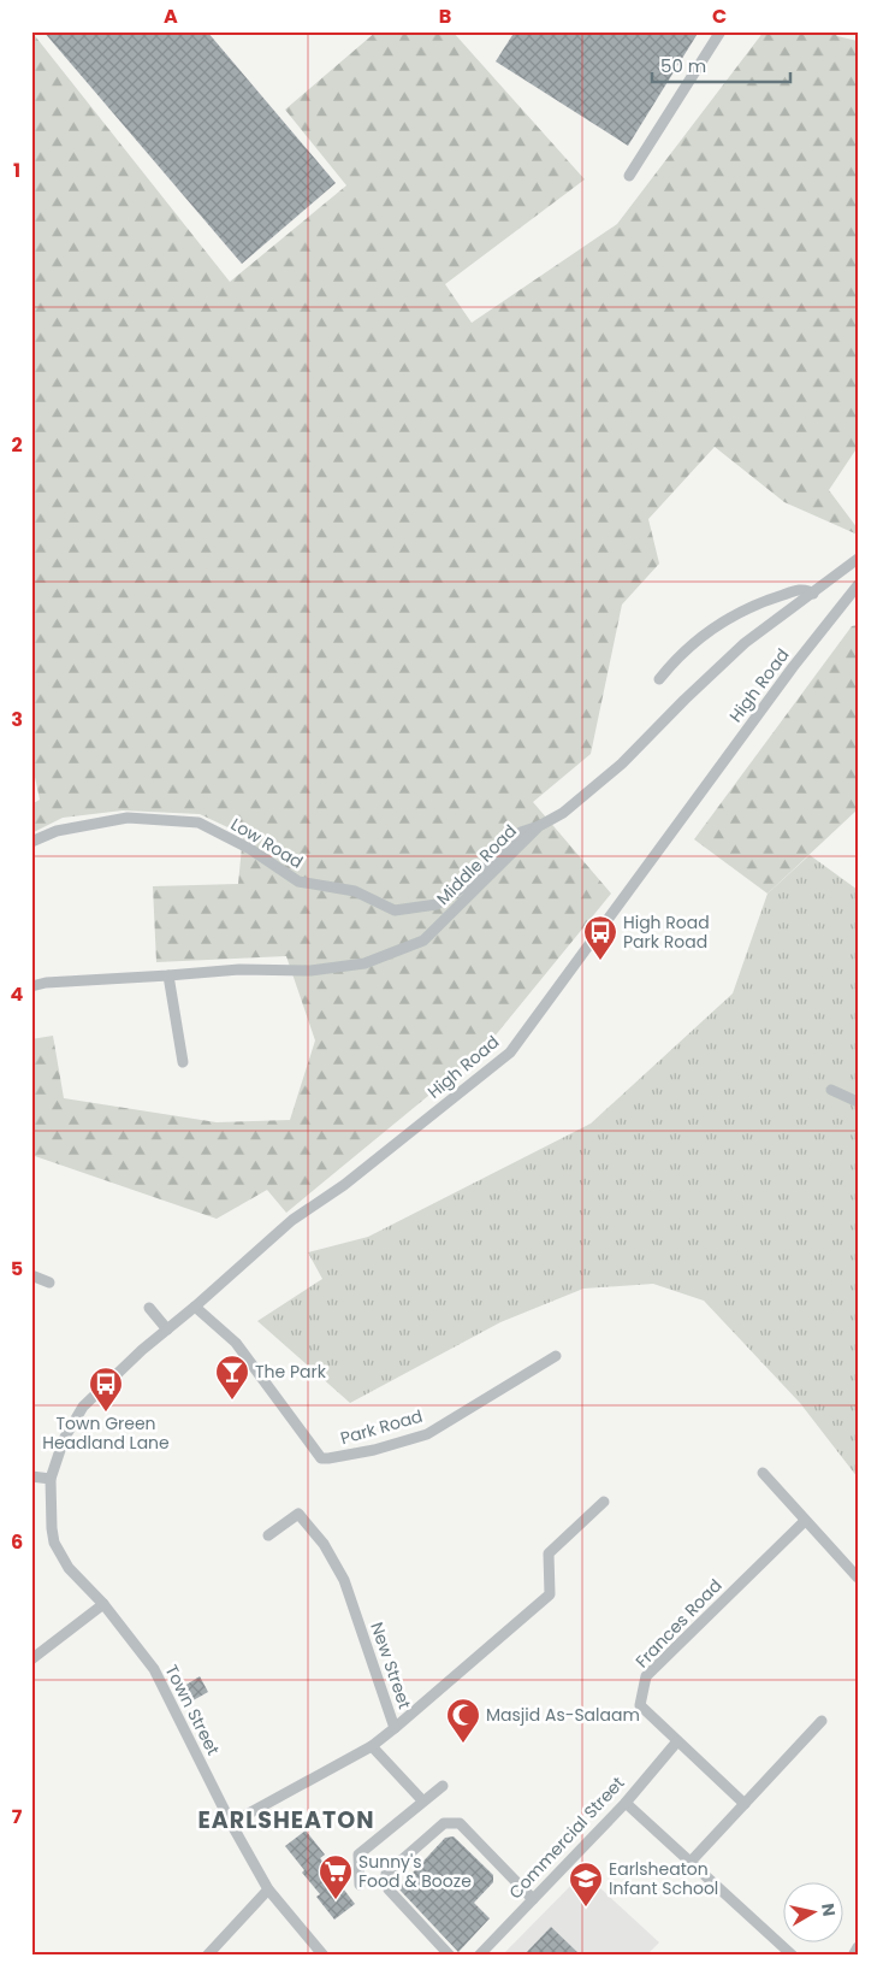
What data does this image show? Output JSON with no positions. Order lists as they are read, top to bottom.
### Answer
{
  "streets": {
    "street": [
      "High Road",
      "Low Road",
      "Middle Road",
      "Park Road",
      "Frances Road",
      "New Street",
      "Town Street",
      "Commercial Street"
    ]
  },
  "crossings": [
    ["High Road", "Park Road"],
    ["High Road", "Town Street"],
    ["Low Road", "Middle Road"],
    ["Frances Road", "Commercial Street"],
    ["New Street", "Town Street"]
  ],
  "districts": ["EARLSHEATON"],
  "places": {
    "bus stop": ["High Road Park Road", "Town Green Headland Lane"],
    "bar": ["The Park"],
    "mosque": ["Masjid As-Salaam"],
    "supermarket": ["Sunny's Food & Booze"],
    "school or university": ["Earlsheaton Infant School"]
  },
  "scale_bar": "50 m",
  "north": "right",
  "grid": {
    "columns": ["A", "B", "C"],
    "rows": [
      "1",
      "2",
      "3",
      "4",
      "5",
      "6",
      "7"
    ]
  }
}
